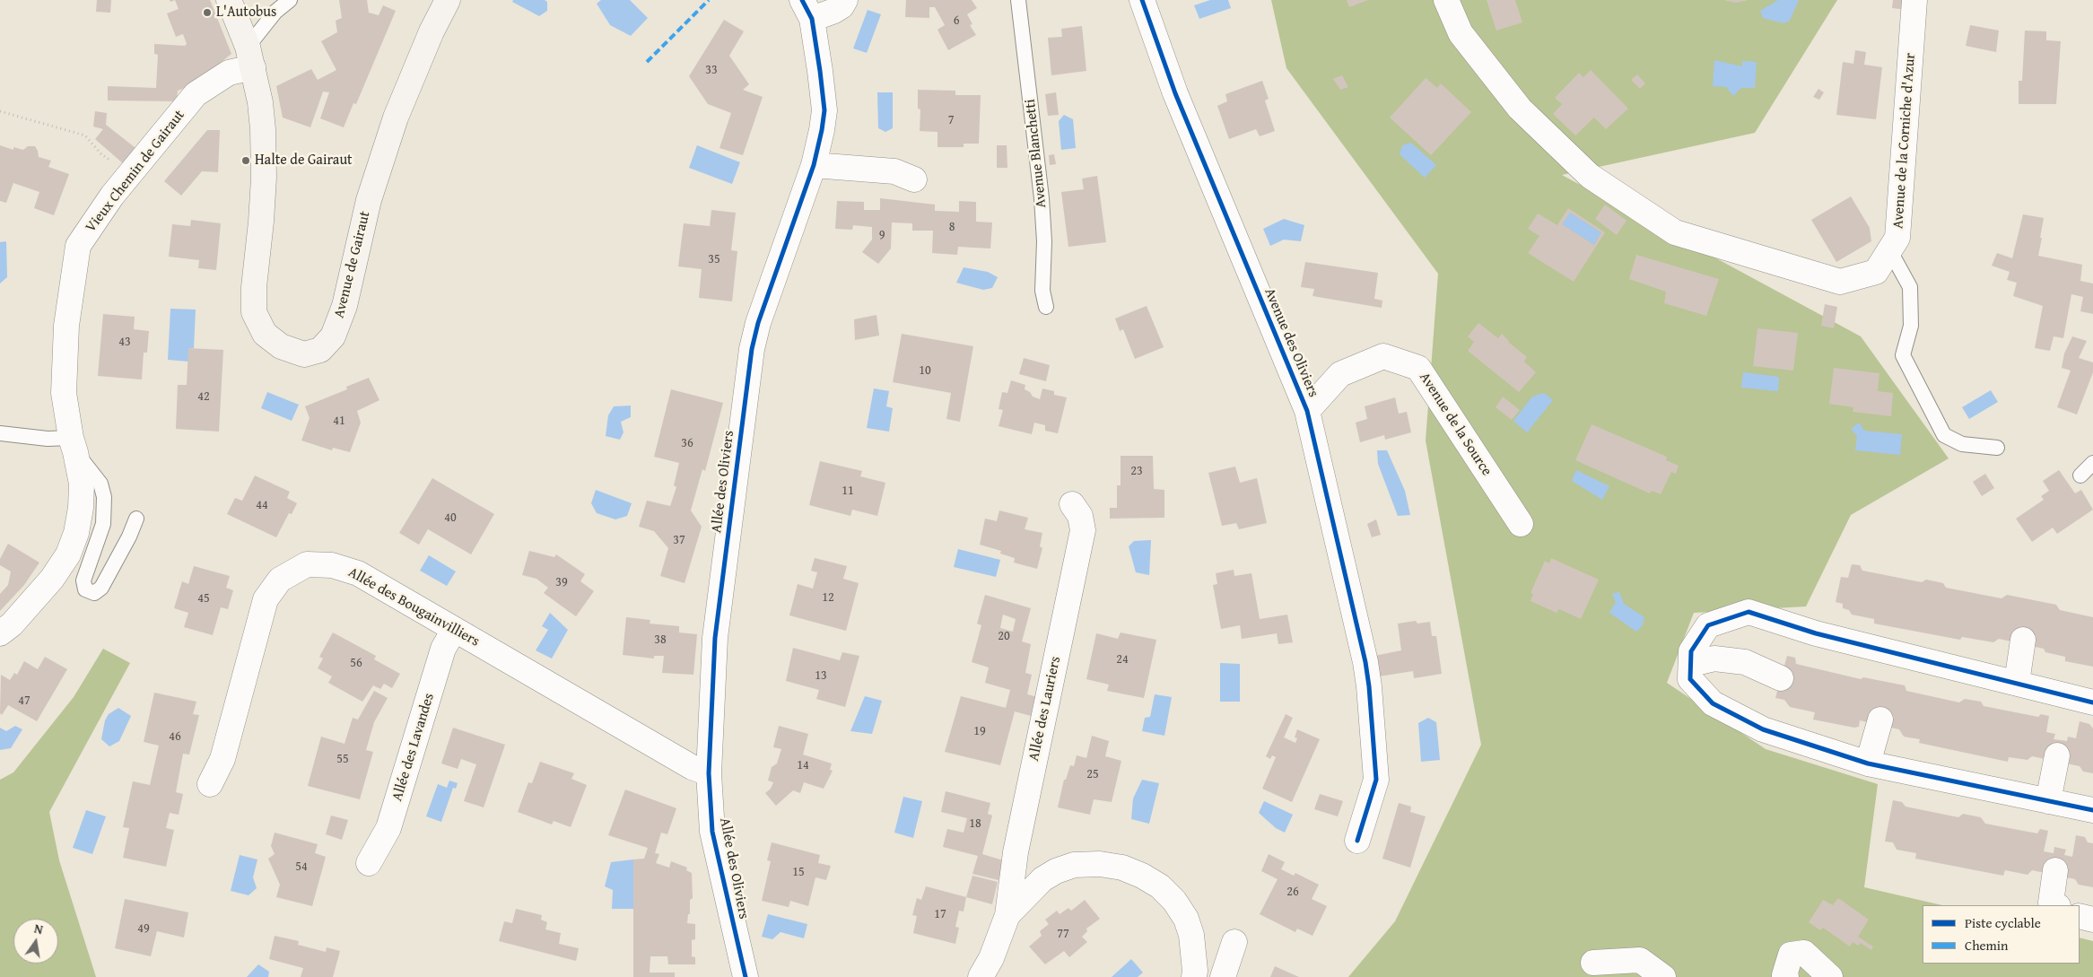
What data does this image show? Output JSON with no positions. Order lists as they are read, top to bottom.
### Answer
{
  "streets": {
    "street": [
      "Avenue de la Corniche d'Azur",
      "Vieux Chemin de Gairaut",
      "Avenue de Gairaut",
      "Avenue des Oliviers",
      "Avenue de la Source",
      "Allée des Oliviers",
      "Allée des Bougainvilliers",
      "Allée des Lauriers",
      "Allée des Lavandes"
    ],
    "lane": ["Avenue Blanchetti"]
  },
  "crossings": [
    ["Vieux Chemin de Gairaut", "Avenue de Gairaut"],
    ["Avenue des Oliviers", "Avenue de la Source"],
    ["Allée des Oliviers", "Allée des Bougainvilliers"],
    ["Allée des Bougainvilliers", "Allée des Lavandes"]
  ],
  "places": ["L'Autobus", "Halte de Gairaut"],
  "house_numbers": [
    "6",
    "33",
    "7",
    "8",
    "9",
    "35",
    "43",
    "10",
    "42",
    "41",
    "36",
    "23",
    "11",
    "44",
    "40",
    "37",
    "39",
    "12",
    "45",
    "20",
    "38",
    "24",
    "56",
    "13",
    "47",
    "19",
    "46",
    "55",
    "14",
    "25",
    "18",
    "54",
    "15",
    "26",
    "17",
    "49",
    "77"
  ],
  "legend": ["Piste cyclable", "Chemin"],
  "north": "top"
}
